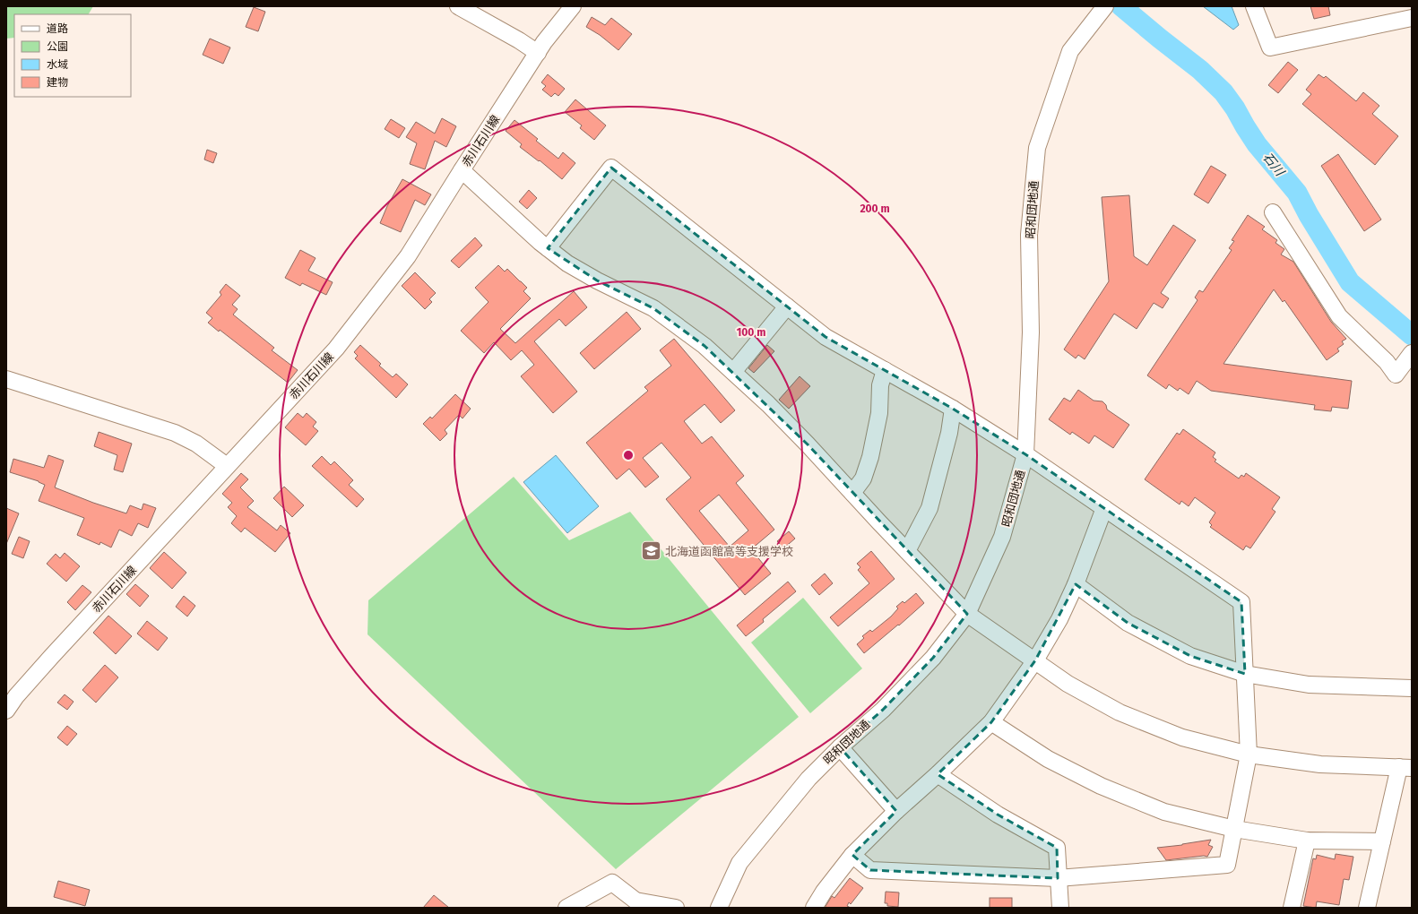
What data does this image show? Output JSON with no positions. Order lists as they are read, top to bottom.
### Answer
{
  "streets": {
    "street": ["赤川石川線", "昭和団地通"]
  },
  "water": ["石川"],
  "places": {
    "school or university": ["北海道函館高等支援学校"]
  },
  "legend": [
    "道路",
    "公園",
    "水域",
    "建物"
  ],
  "rings": ["200 m", "100 m"]
}
